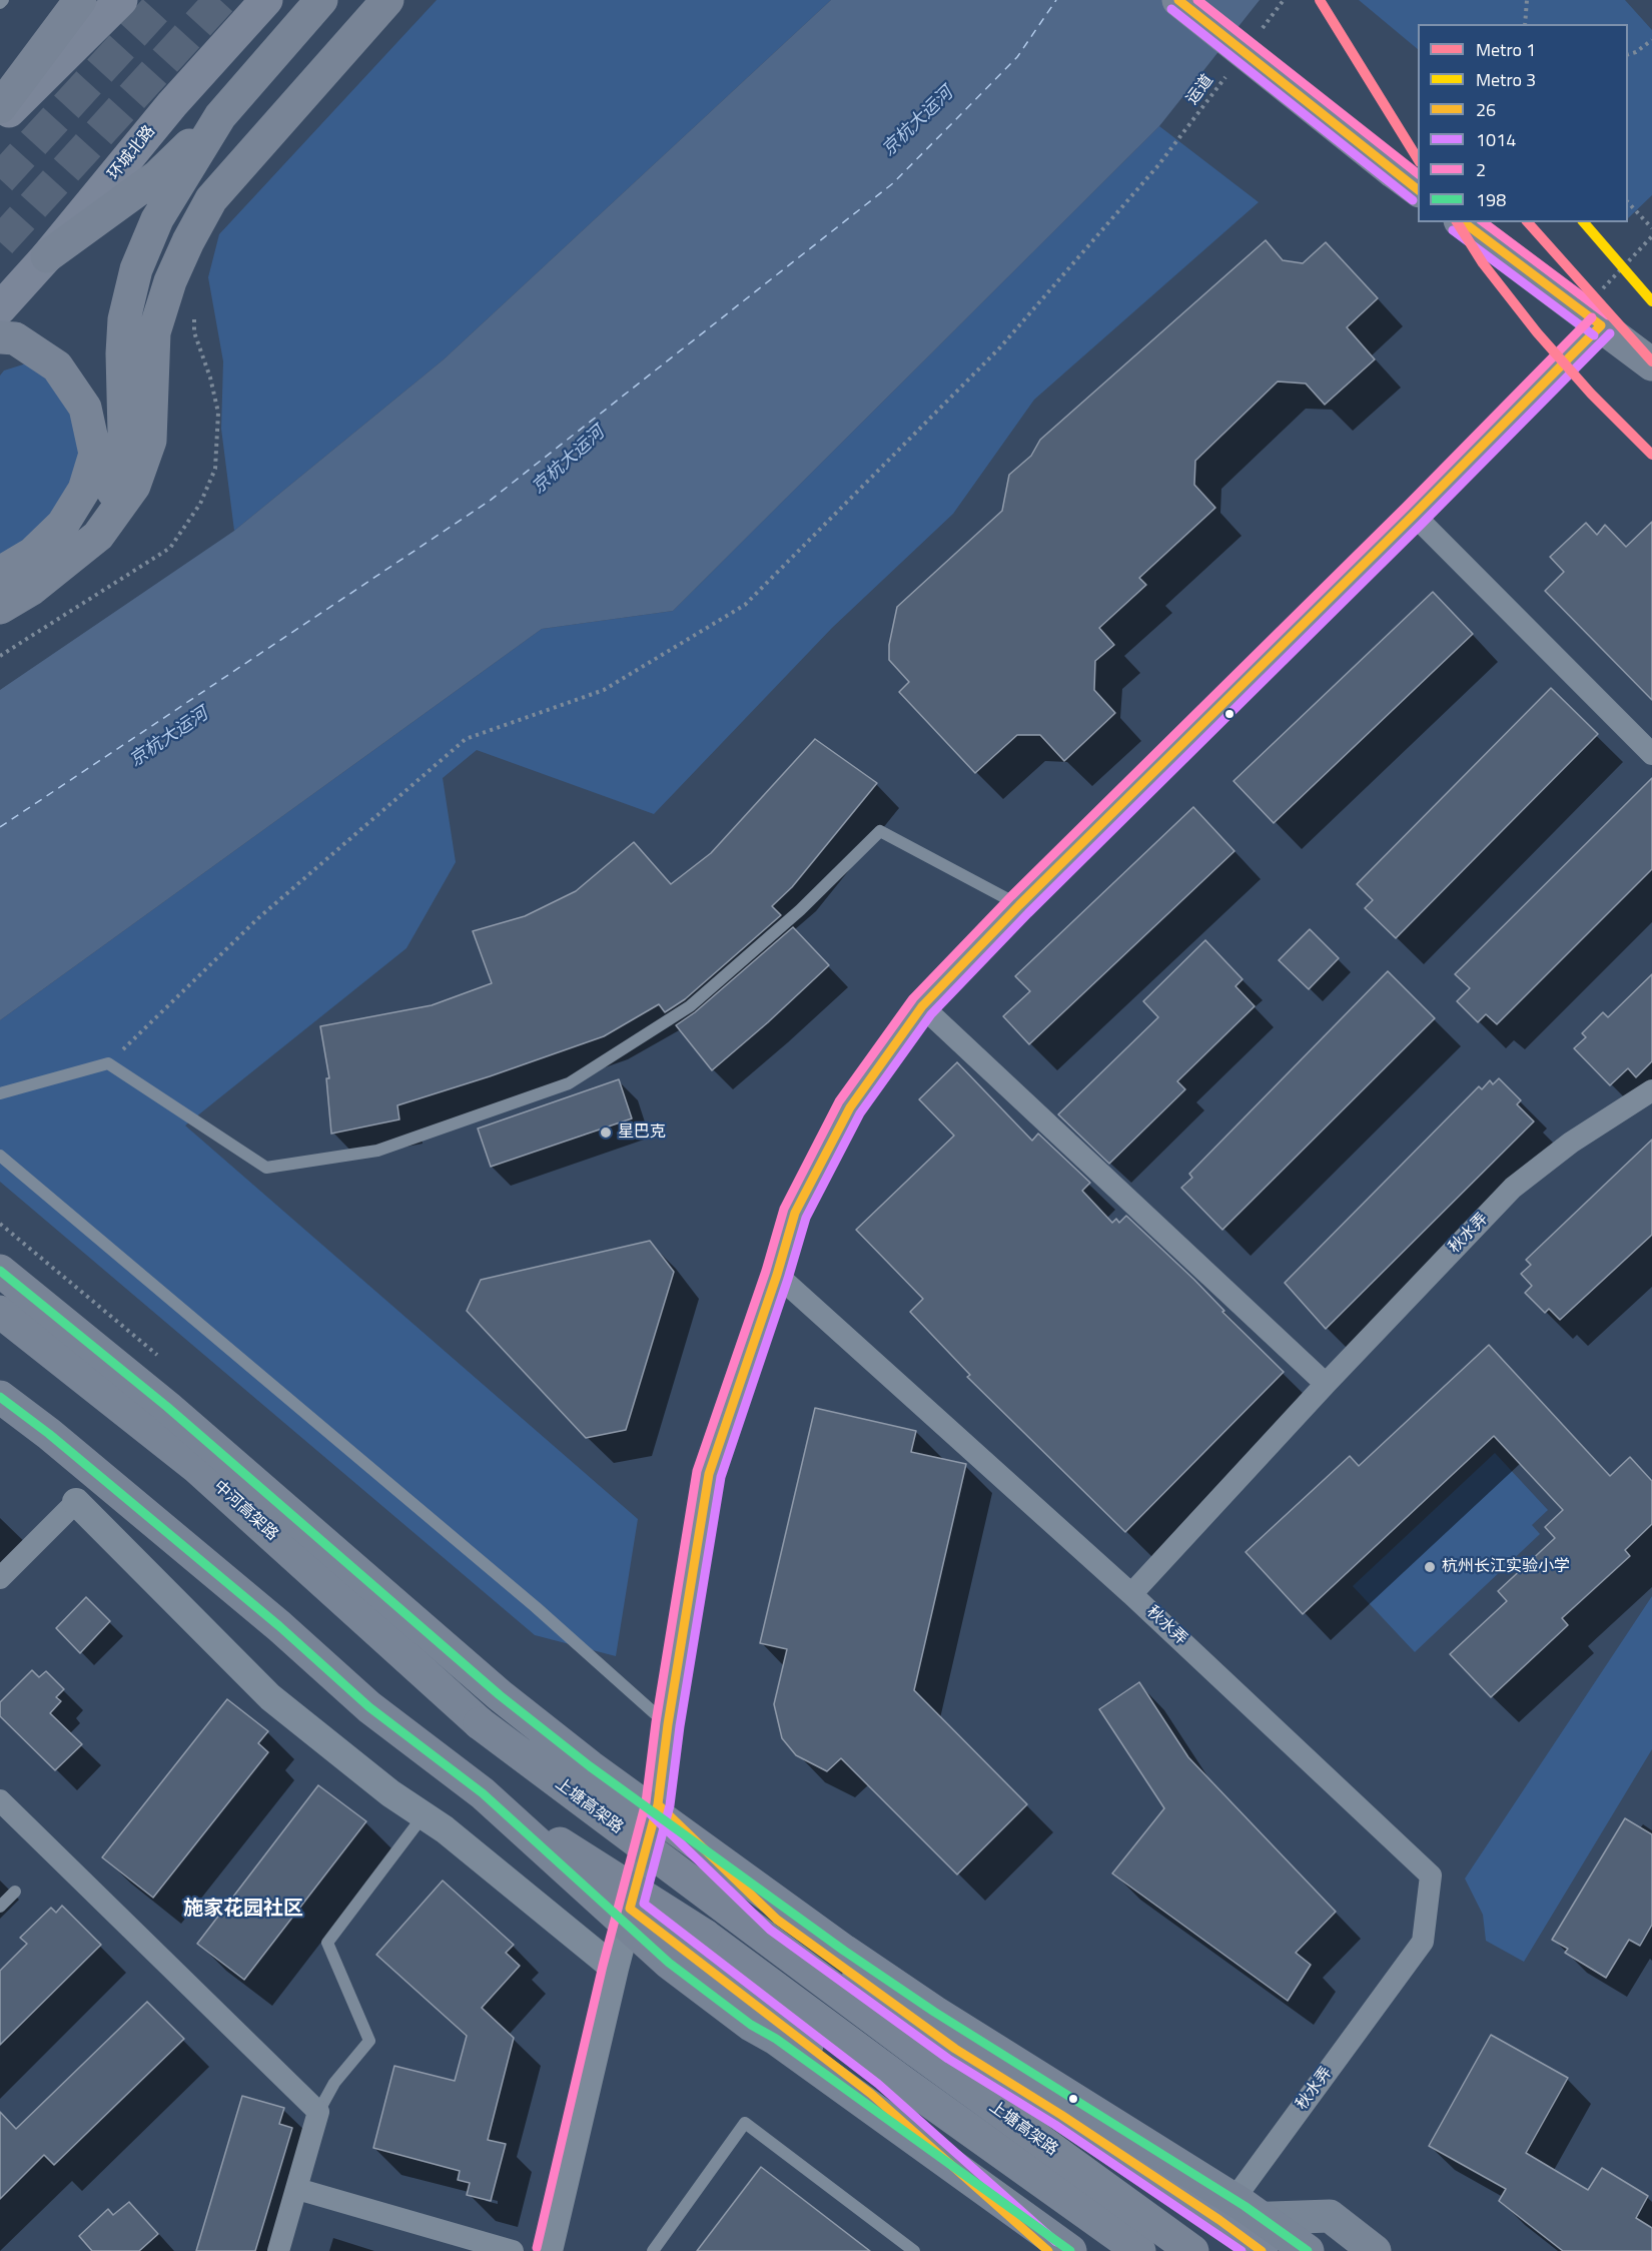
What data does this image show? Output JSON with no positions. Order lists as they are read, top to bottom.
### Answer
{
  "streets": {
    "highway": ["中河高架路", "上塘高架路"],
    "main road": ["环城北路"],
    "street": ["秋水弄"],
    "path": ["运道"]
  },
  "crossings": [
    ["中河高架路", "上塘高架路"]
  ],
  "districts": ["施家花园社区"],
  "water": ["京杭大运河"],
  "places": ["星巴克", "杭州长江实验小学"],
  "lines": [
    "metro line 1",
    "transit line 26",
    "transit line 2",
    "transit line 1014",
    "metro line 3",
    "transit line 198"
  ],
  "legend": [
    "Metro 1",
    "Metro 3",
    "26",
    "1014",
    "2",
    "198"
  ]
}
